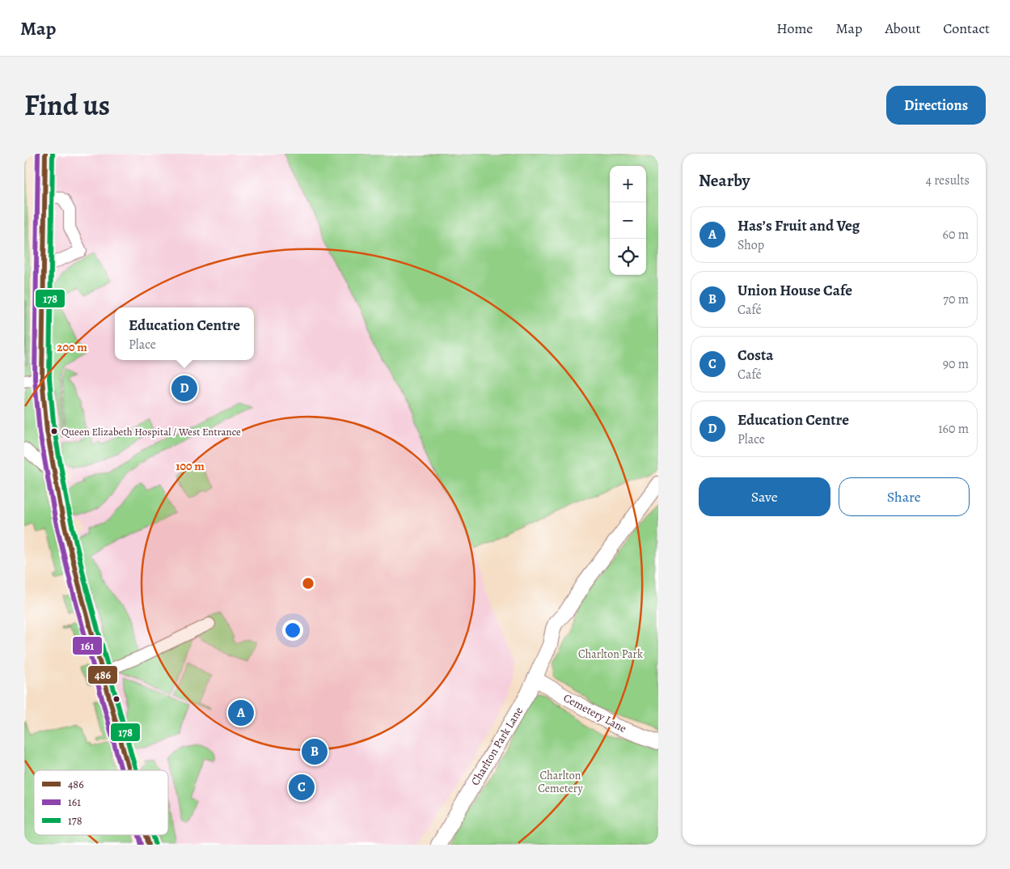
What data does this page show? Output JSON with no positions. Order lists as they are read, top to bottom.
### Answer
{
  "streets": {
    "street": ["Cemetery Lane", "Charlton Park Lane"]
  },
  "crossings": [
    ["Cemetery Lane", "Charlton Park Lane"]
  ],
  "parks": ["Charlton Park", "Charlton Cemetery"],
  "places": ["Queen Elizabeth Hospital / West Entrance"],
  "lines": ["transit line 486", "transit line 161", "transit line 178"],
  "legend": ["486", "161", "178"],
  "page": {
    "header": "Map",
    "nav": [
      "Home",
      "Map",
      "About",
      "Contact"
    ],
    "title": "Find us",
    "buttons": [
      "Directions",
      ["Save", "Share"]
    ],
    "heading": ["Nearby", "4 results"],
    "map_buttons": ["+", "−"],
    "list": [
      {
        "mark": "A",
        "name": "Has’s Fruit and Veg",
        "note": "Shop",
        "value": "60 m"
      },
      {
        "mark": "B",
        "name": "Union House Cafe",
        "note": "Café",
        "value": "70 m"
      },
      {
        "mark": "C",
        "name": "Costa",
        "note": "Café",
        "value": "90 m"
      },
      {
        "mark": "D",
        "name": "Education Centre",
        "note": "Place",
        "value": "160 m"
      }
    ],
    "popup": ["Education Centre", "Place"],
    "pins": [
      "D",
      "A",
      "B",
      "C"
    ]
  },
  "rings": ["200 m", "100 m"]
}
